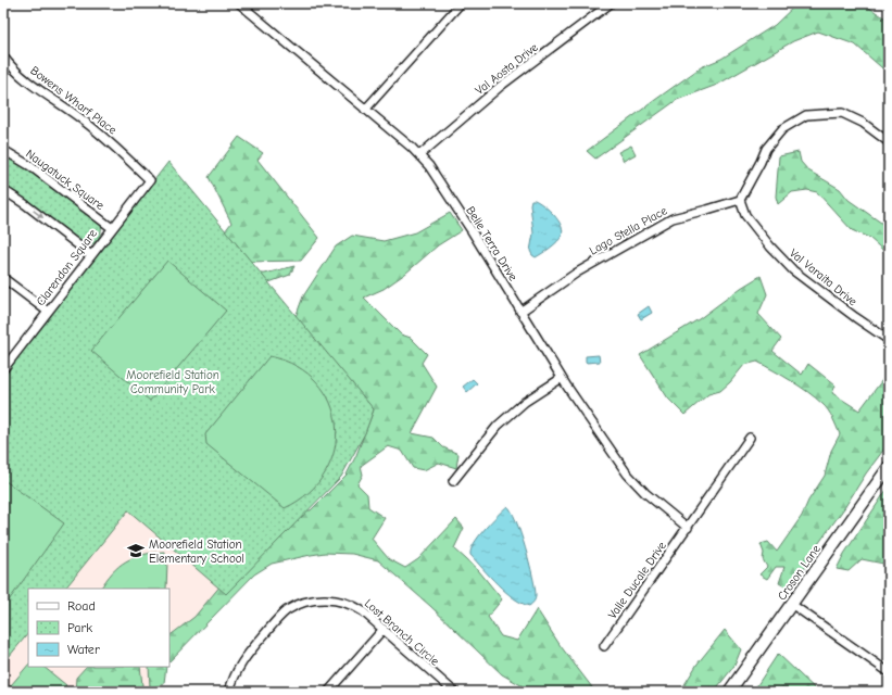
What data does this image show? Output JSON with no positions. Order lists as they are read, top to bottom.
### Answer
{
  "streets": {
    "main road": ["Croson Lane"],
    "street": [
      "Val Aosta Drive",
      "Bowens Wharf Place",
      "Naugatuck Square",
      "Lago Stella Place",
      "Belle Terra Drive",
      "Clarendon Square",
      "Val Varaita Drive",
      "Valle Ducale Drive",
      "Lost Branch Circle"
    ]
  },
  "crossings": [
    ["Val Aosta Drive", "Belle Terra Drive"],
    ["Bowens Wharf Place", "Clarendon Square"],
    ["Naugatuck Square", "Clarendon Square"],
    ["Lago Stella Place", "Belle Terra Drive"],
    ["Lago Stella Place", "Val Varaita Drive"],
    ["Belle Terra Drive", "Valle Ducale Drive"]
  ],
  "parks": ["Moorefield Station Community Park"],
  "places": {
    "school or university": ["Moorefield Station Elementary School"]
  },
  "legend": ["Road", "Park", "Water"]
}
